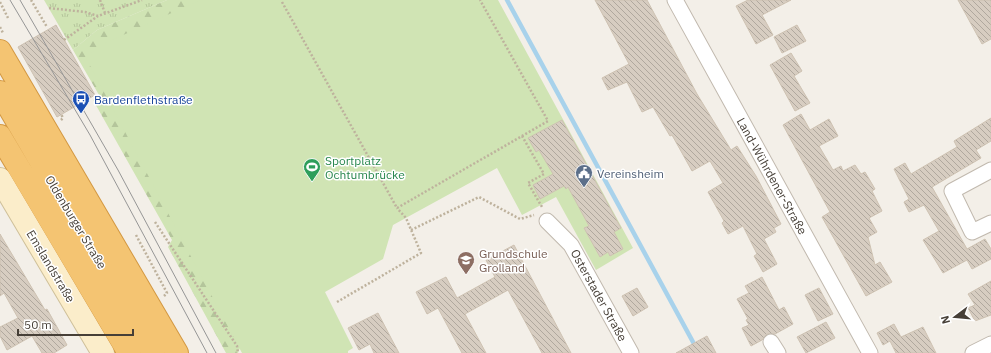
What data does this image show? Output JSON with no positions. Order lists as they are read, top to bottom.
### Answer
{
  "streets": {
    "highway": ["Oldenburger Straße"],
    "street": ["Land-Wührdener-Straße", "Emslandstraße", "Osterstader Straße"]
  },
  "places": {
    "bus stop": ["Bardenflethstraße"],
    "sports": ["Sportplatz Ochtumbrücke"],
    "public building": ["Vereinsheim"],
    "school or university": ["Grundschule Grolland"]
  },
  "scale_bar": "50 m",
  "north": "left"
}
